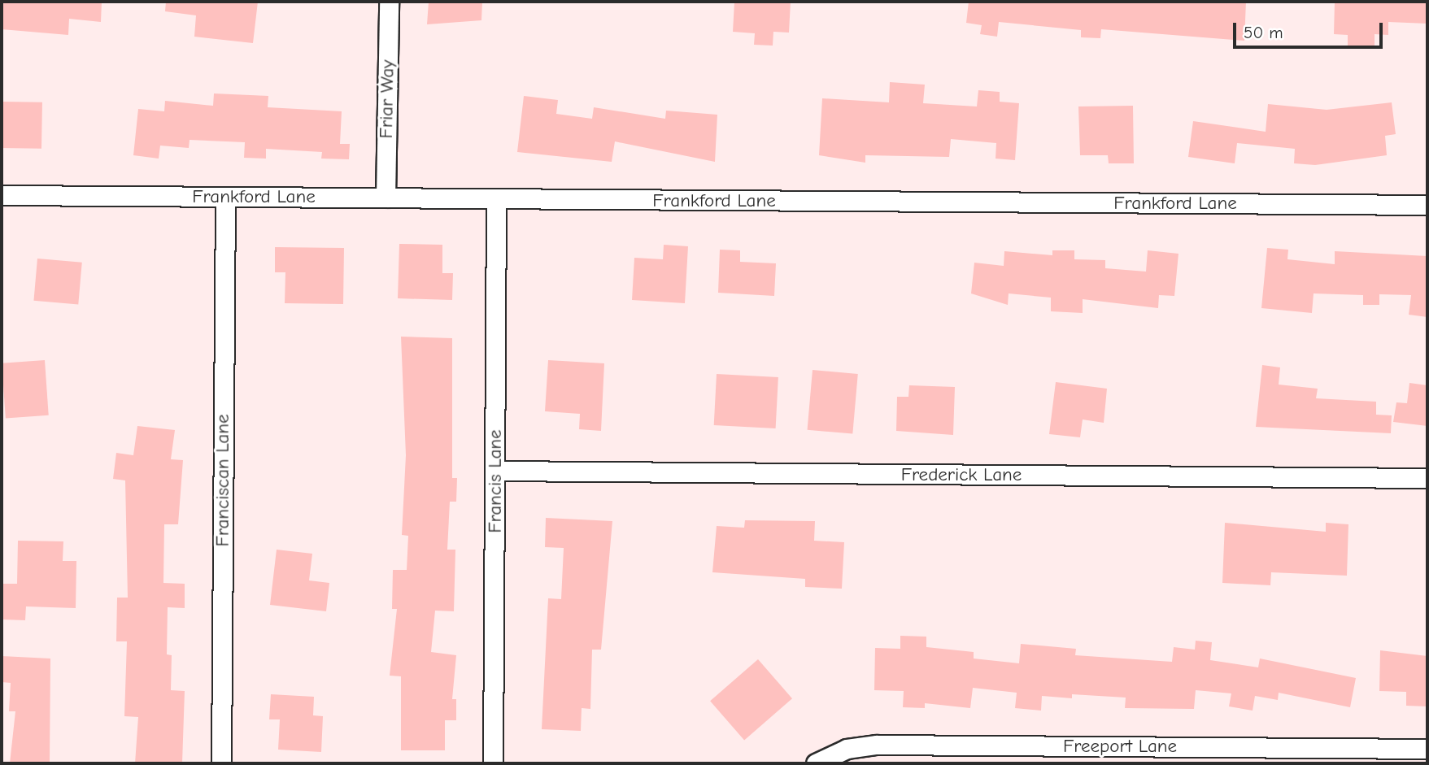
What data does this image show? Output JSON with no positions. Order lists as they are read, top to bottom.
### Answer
{
  "streets": {
    "street": [
      "Friar Way",
      "Frankford Lane",
      "Frederick Lane",
      "Franciscan Lane",
      "Francis Lane",
      "Freeport Lane"
    ]
  },
  "crossings": [
    ["Friar Way", "Frankford Lane"],
    ["Frankford Lane", "Franciscan Lane"],
    ["Frankford Lane", "Francis Lane"],
    ["Frederick Lane", "Francis Lane"]
  ],
  "scale_bar": "50 m"
}
